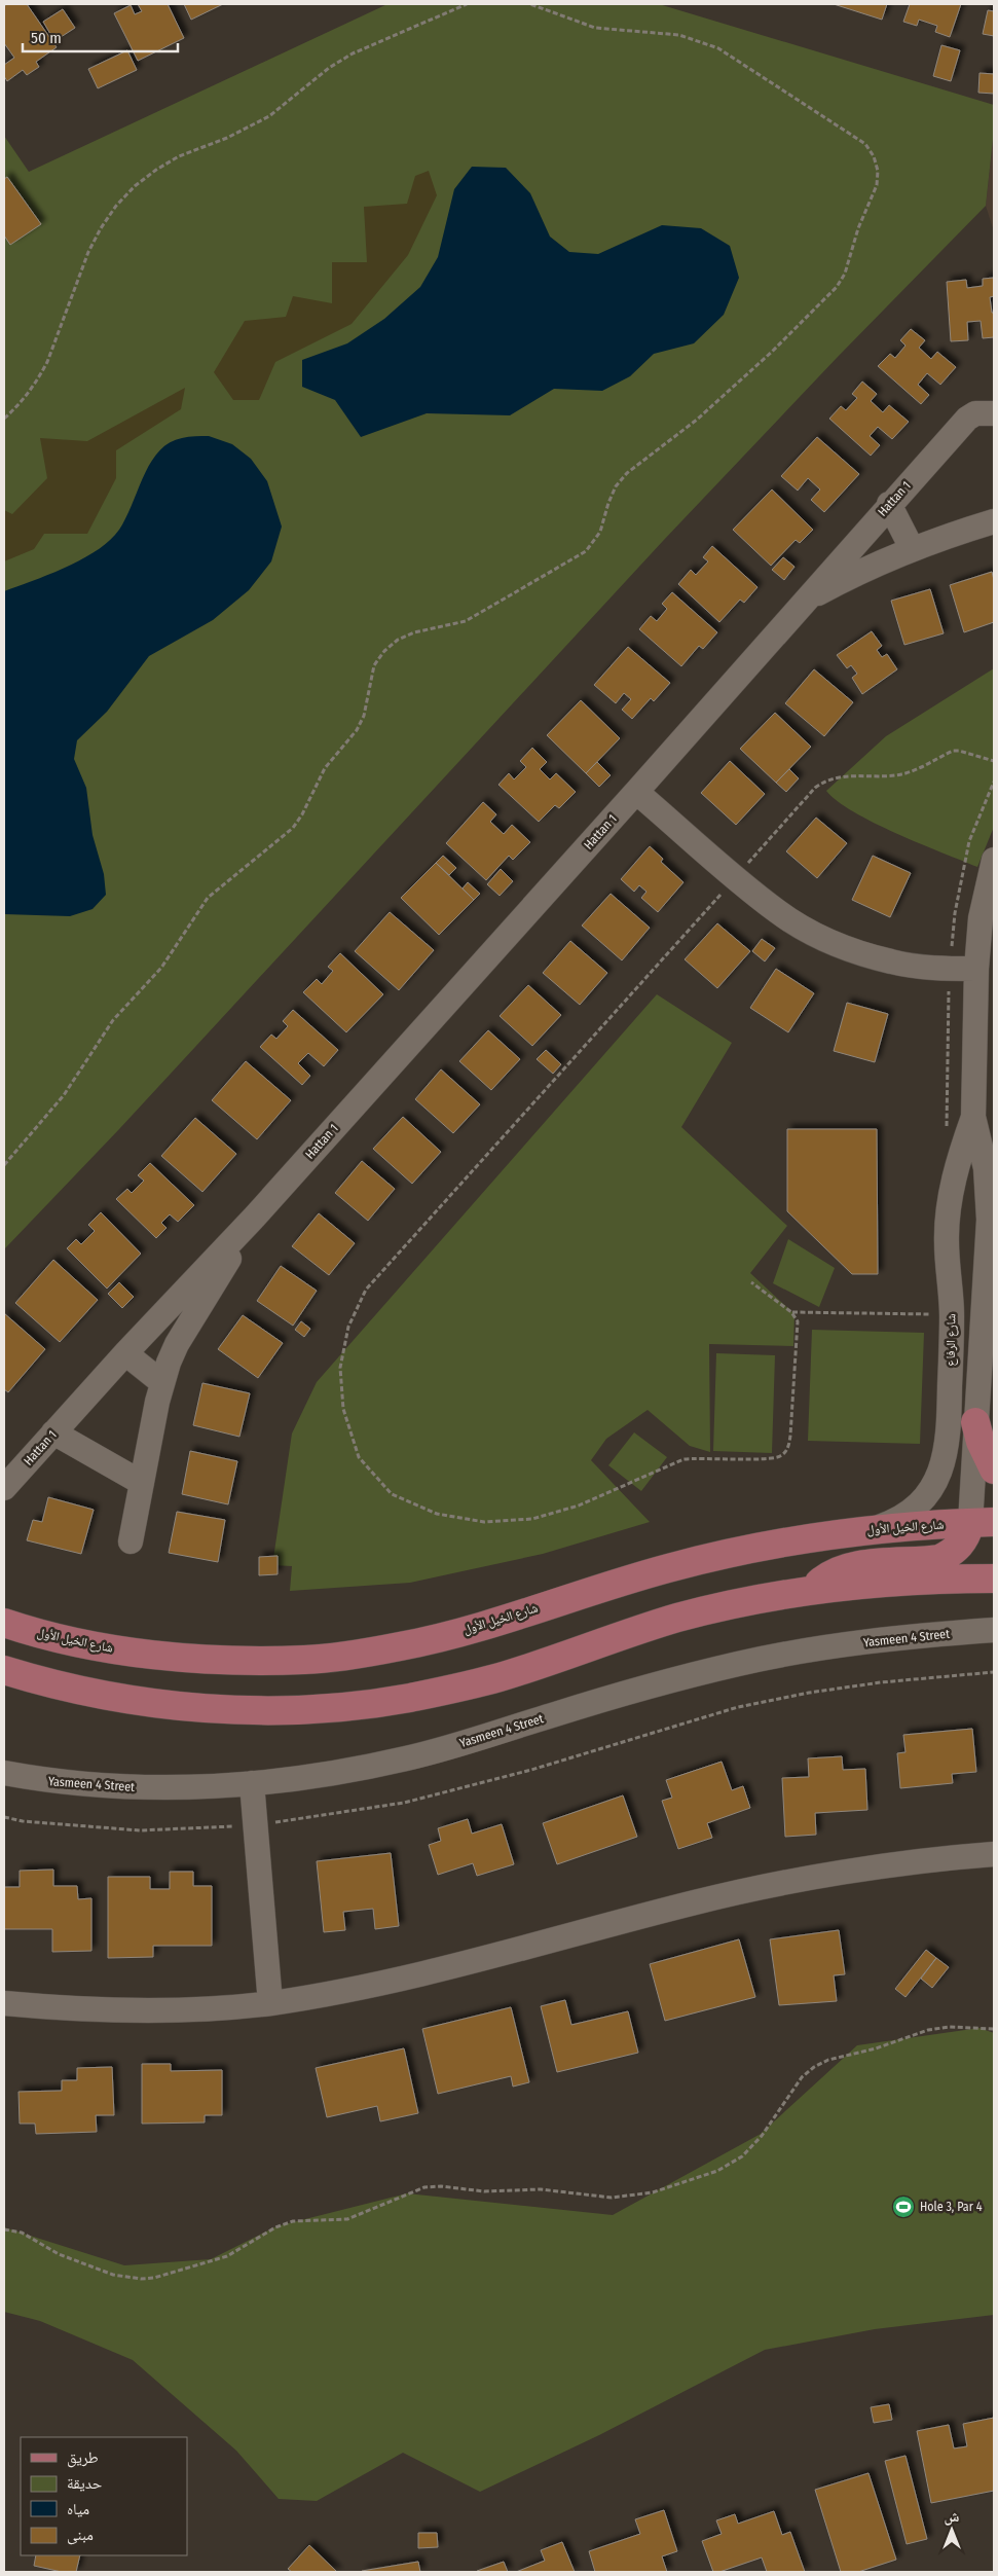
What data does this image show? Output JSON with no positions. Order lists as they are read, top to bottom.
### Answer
{
  "streets": {
    "main road": ["شارع الخيل الأول"],
    "street": ["Hattan 1", "شارع الرفاع", "Yasmeen 4 Street"]
  },
  "crossings": [
    ["شارع الرفاع", "شارع الخيل الأول"]
  ],
  "places": {
    "sports": ["Hole 3, Par 4"]
  },
  "legend": [
    "طريق",
    "حديقة",
    "مياه",
    "مبنى"
  ],
  "scale_bar": "50 m",
  "north": "top"
}
